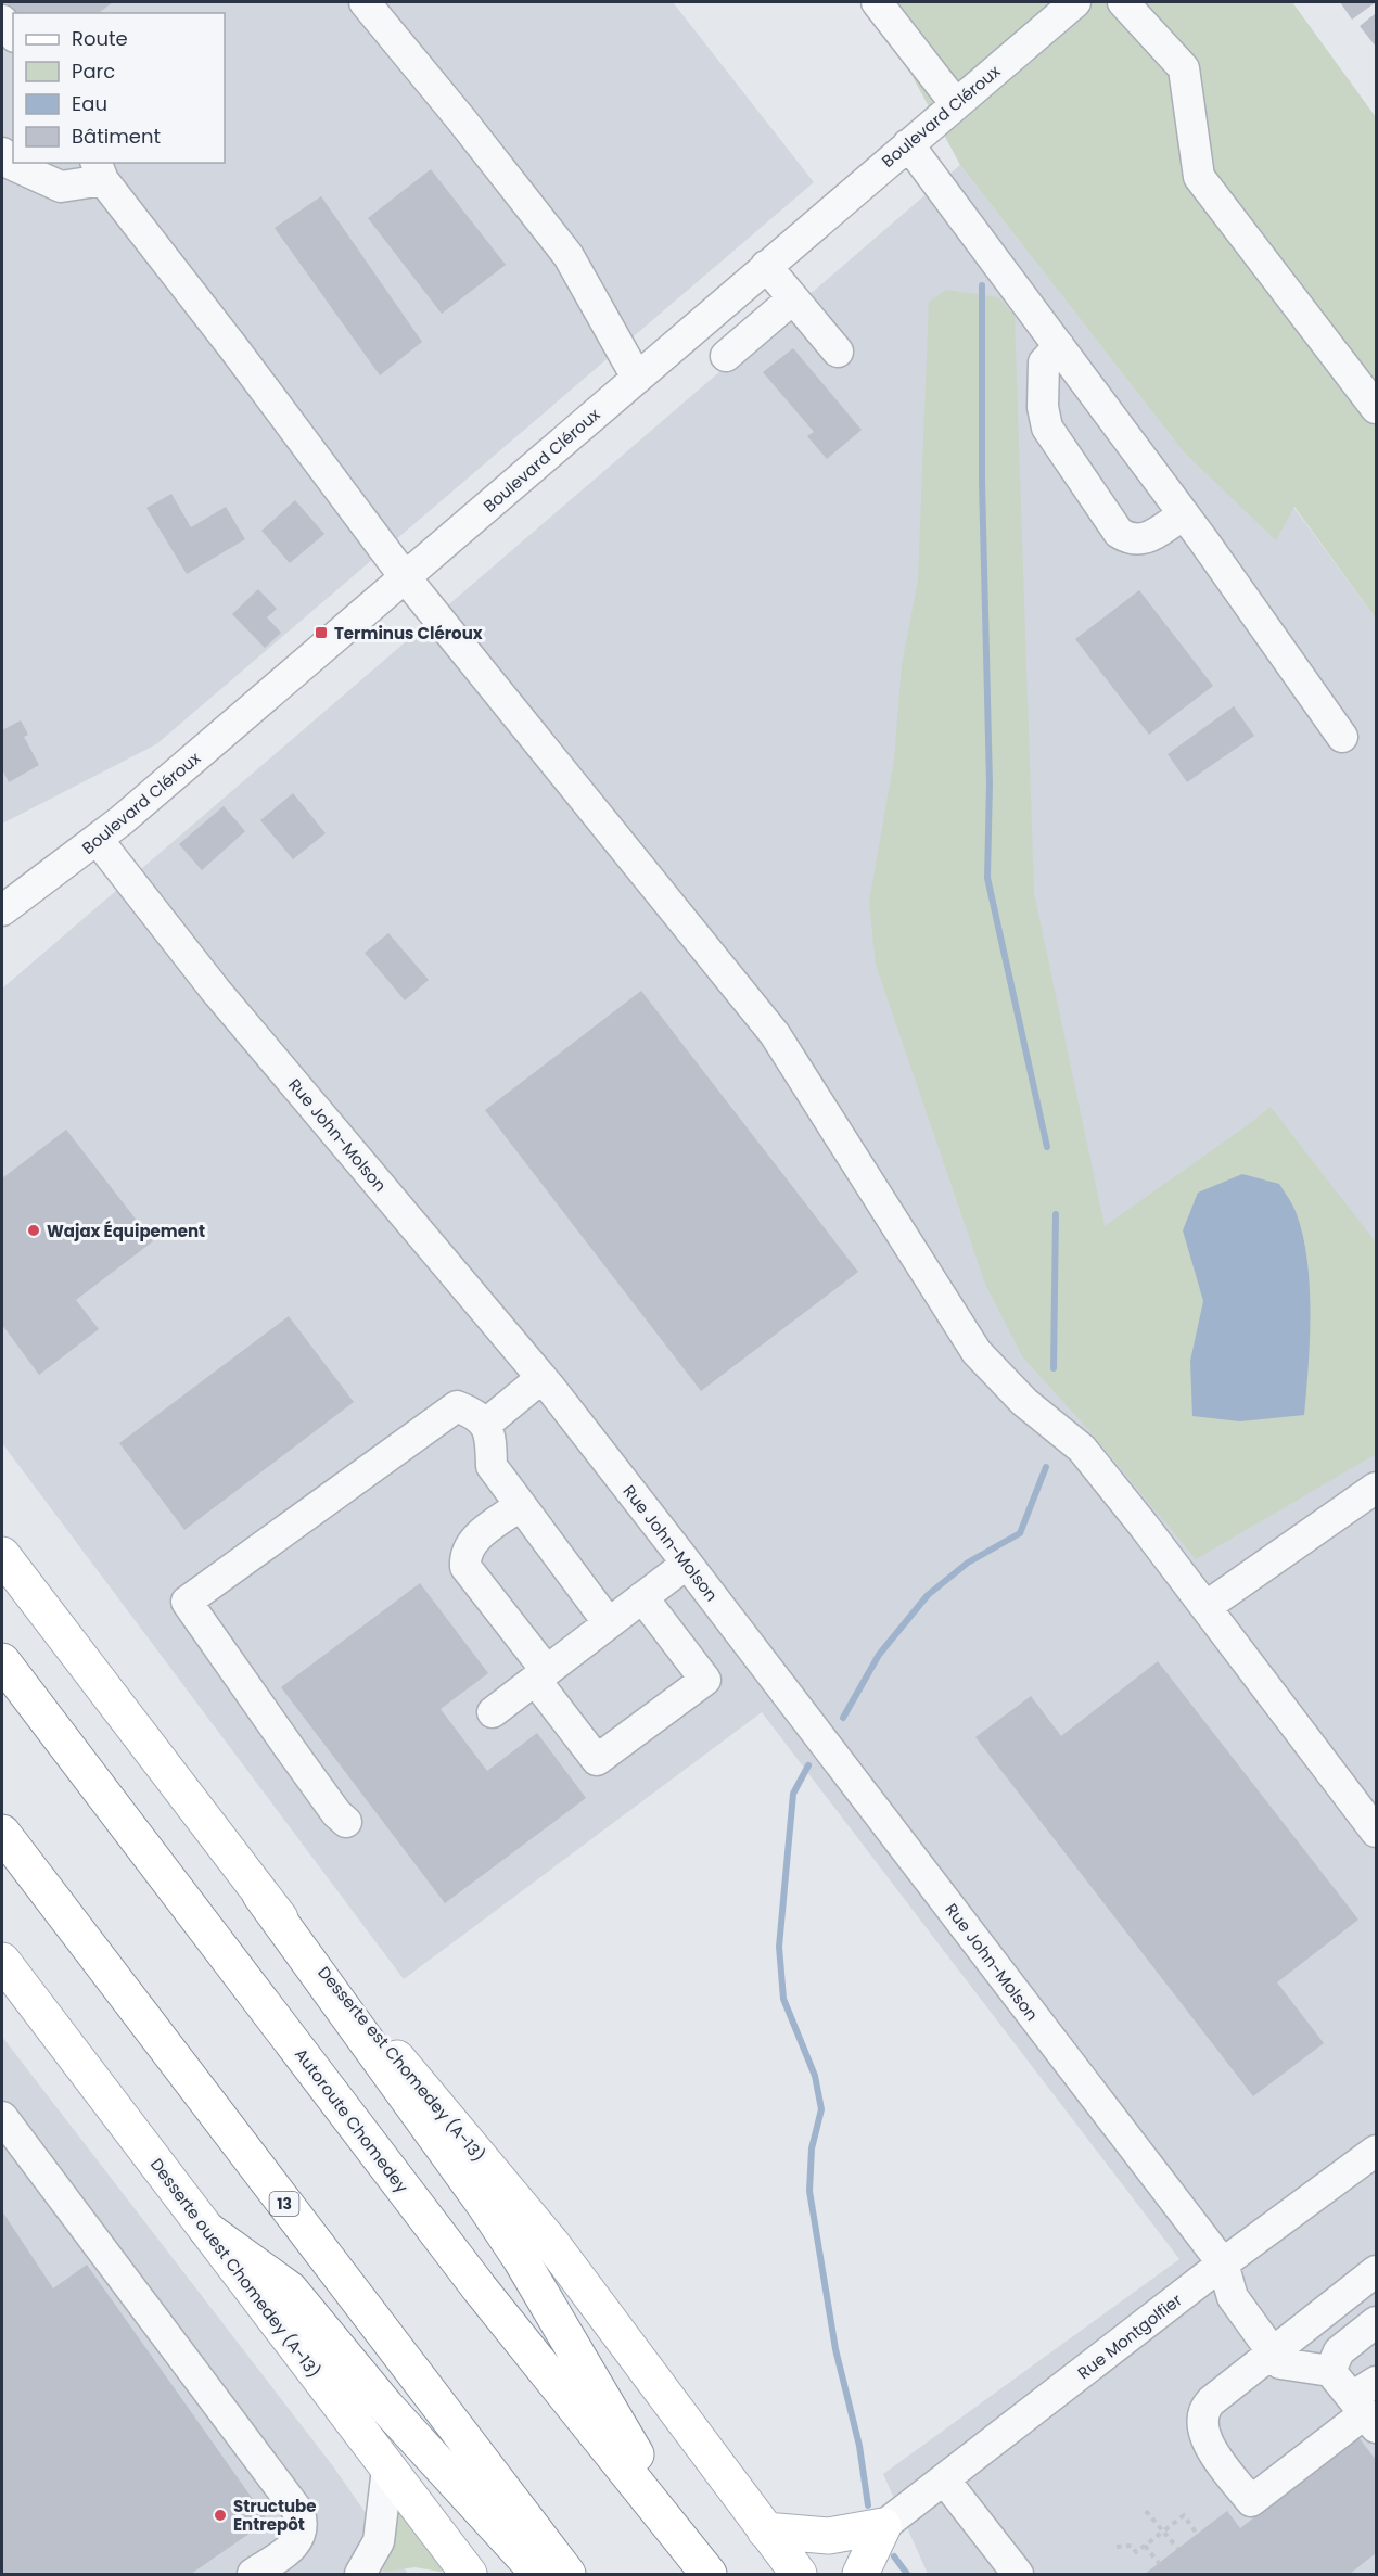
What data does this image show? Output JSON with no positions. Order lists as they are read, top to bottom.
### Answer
{
  "streets": {
    "main road": [
      "Desserte est Chomedey (A-13)",
      "Autoroute Chomedey",
      "13",
      "Desserte ouest Chomedey (A-13)"
    ],
    "street": ["Boulevard Cléroux", "Rue John-Molson", "Rue Montgolfier"]
  },
  "crossings": [
    ["Boulevard Cléroux", "Rue John-Molson"],
    ["Rue John-Molson", "Rue Montgolfier"]
  ],
  "places": {
    "transit": ["Terminus Cléroux"],
    "other": ["Wajax Équipement", "Structube Entrepôt"]
  },
  "legend": [
    "Route",
    "Parc",
    "Eau",
    "Bâtiment"
  ]
}
